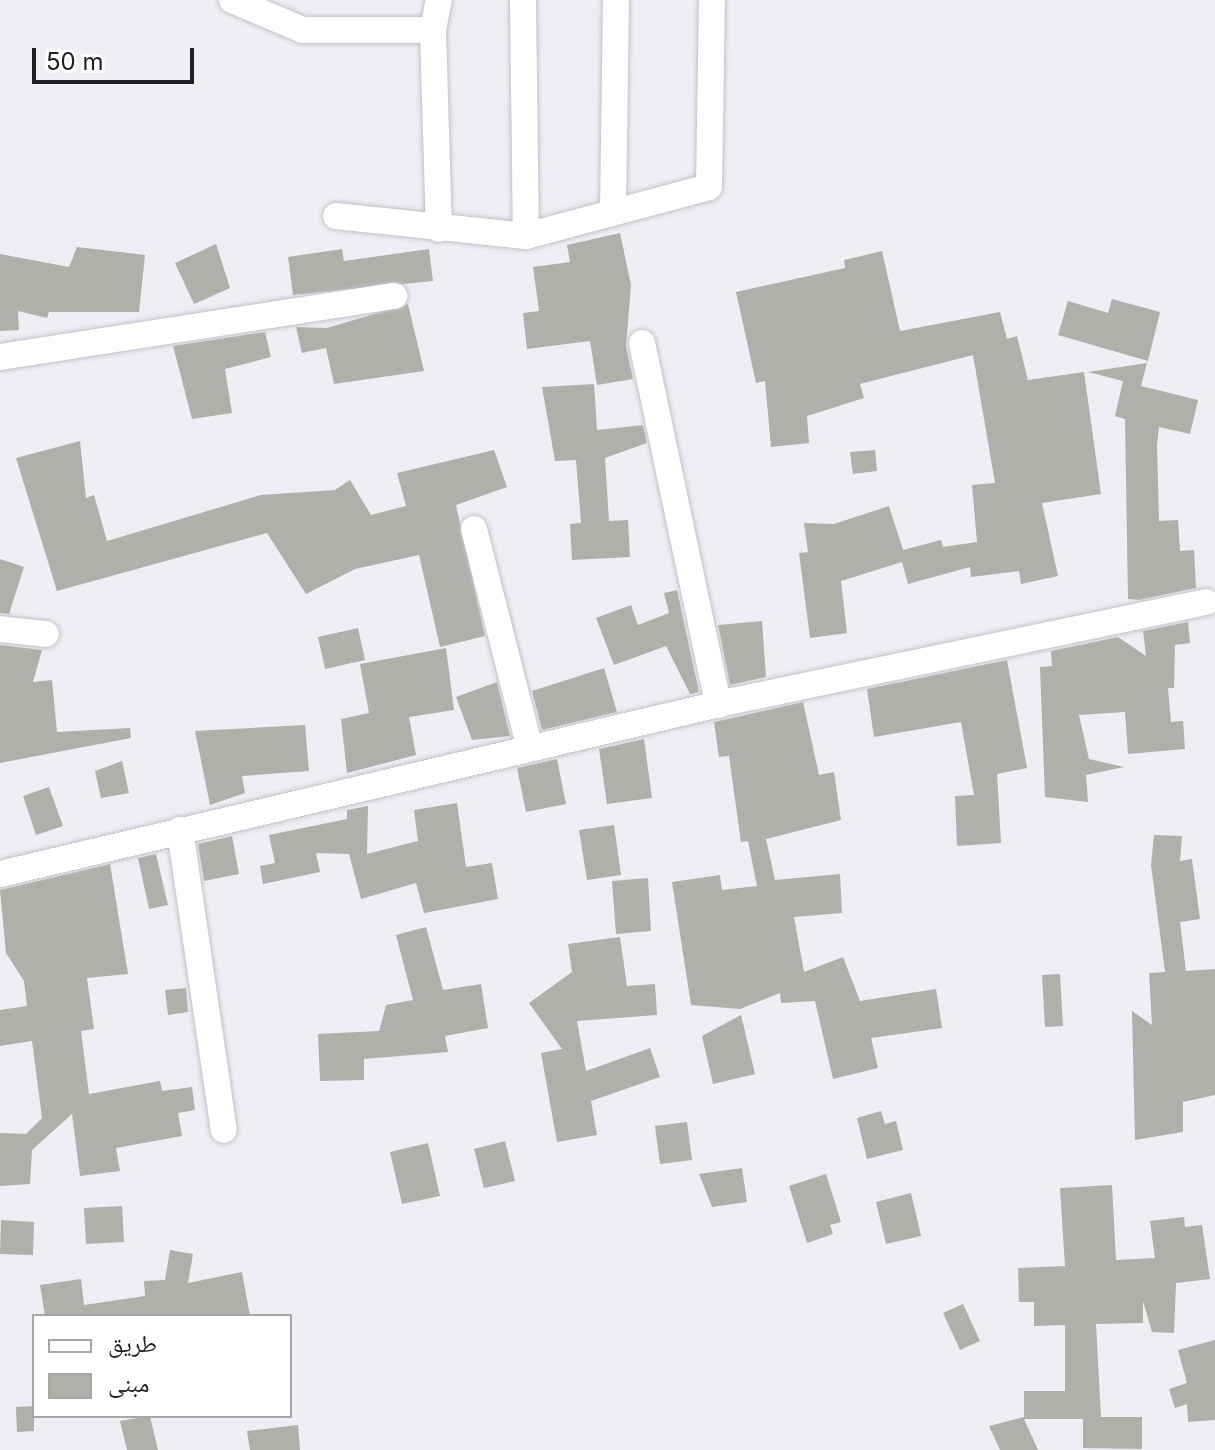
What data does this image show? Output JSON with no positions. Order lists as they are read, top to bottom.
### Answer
{
  "legend": ["طريق", "مبنى"],
  "scale_bar": "50 m"
}
